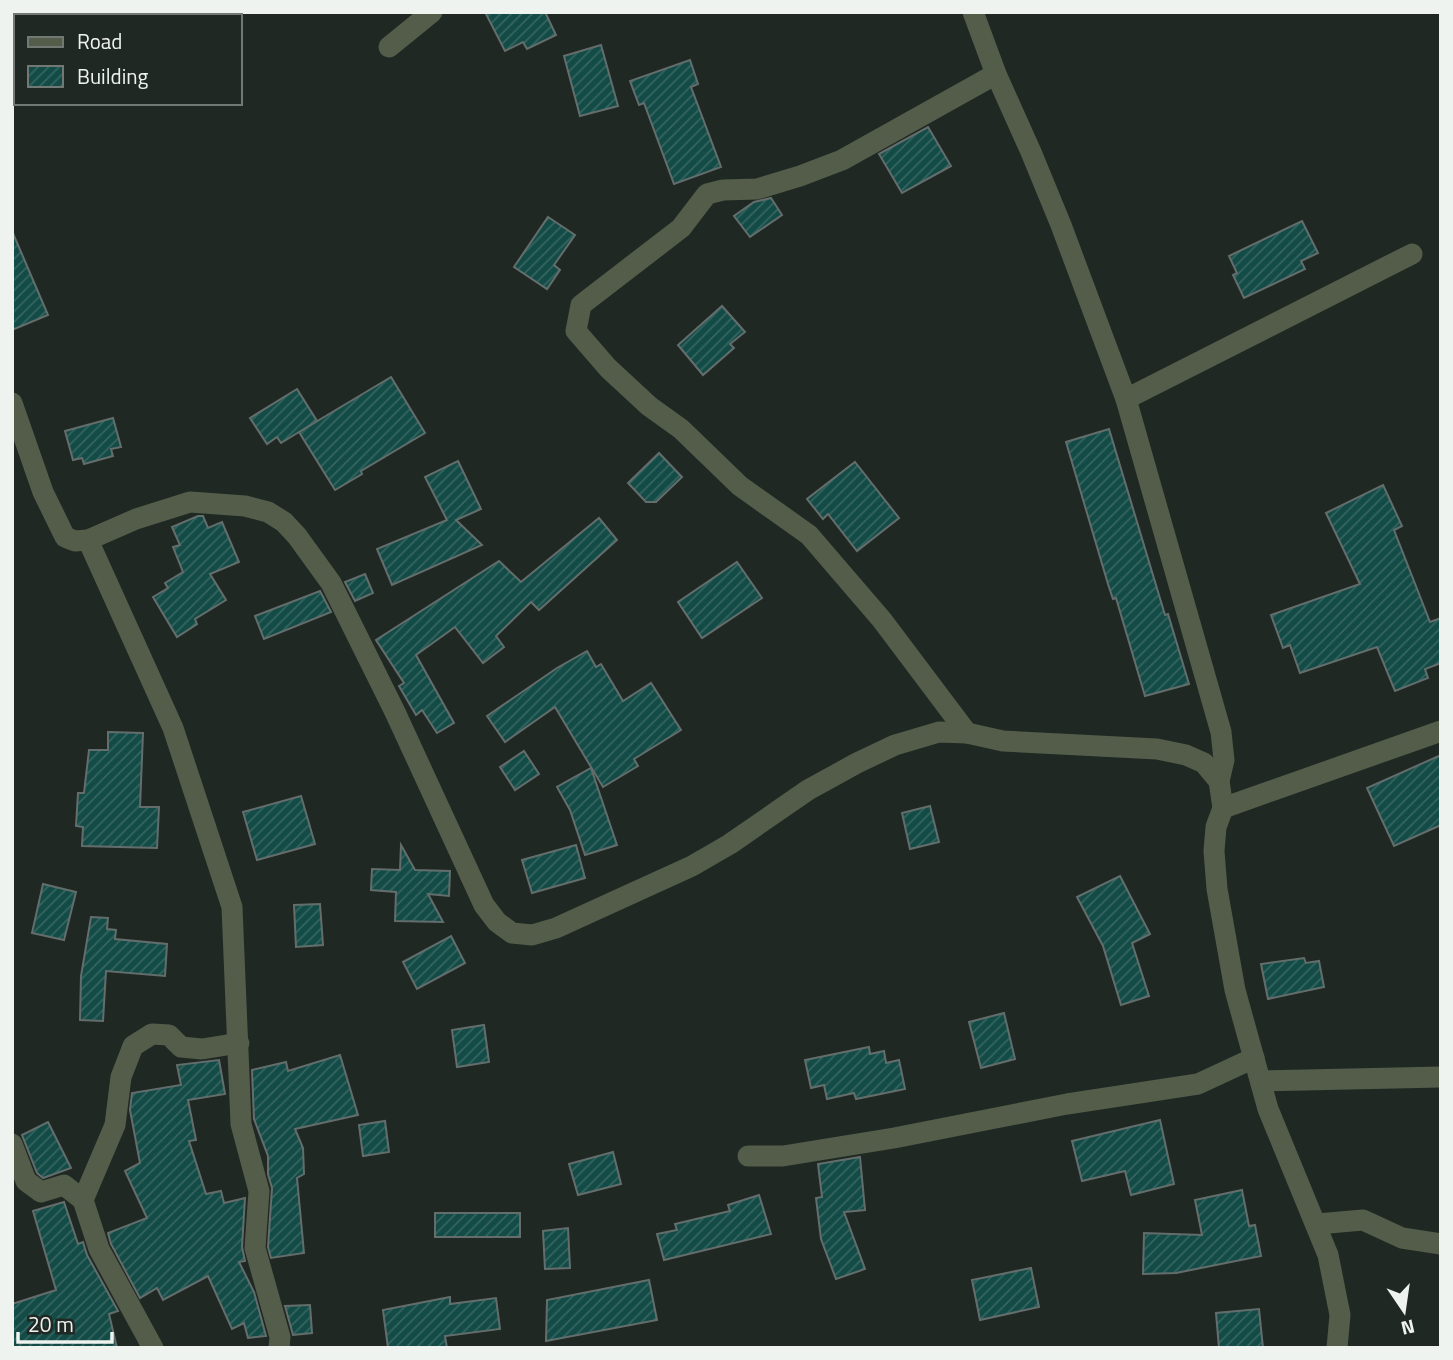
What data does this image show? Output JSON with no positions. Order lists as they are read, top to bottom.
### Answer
{
  "legend": ["Road", "Building"],
  "scale_bar": "20 m",
  "north": "bottom"
}
